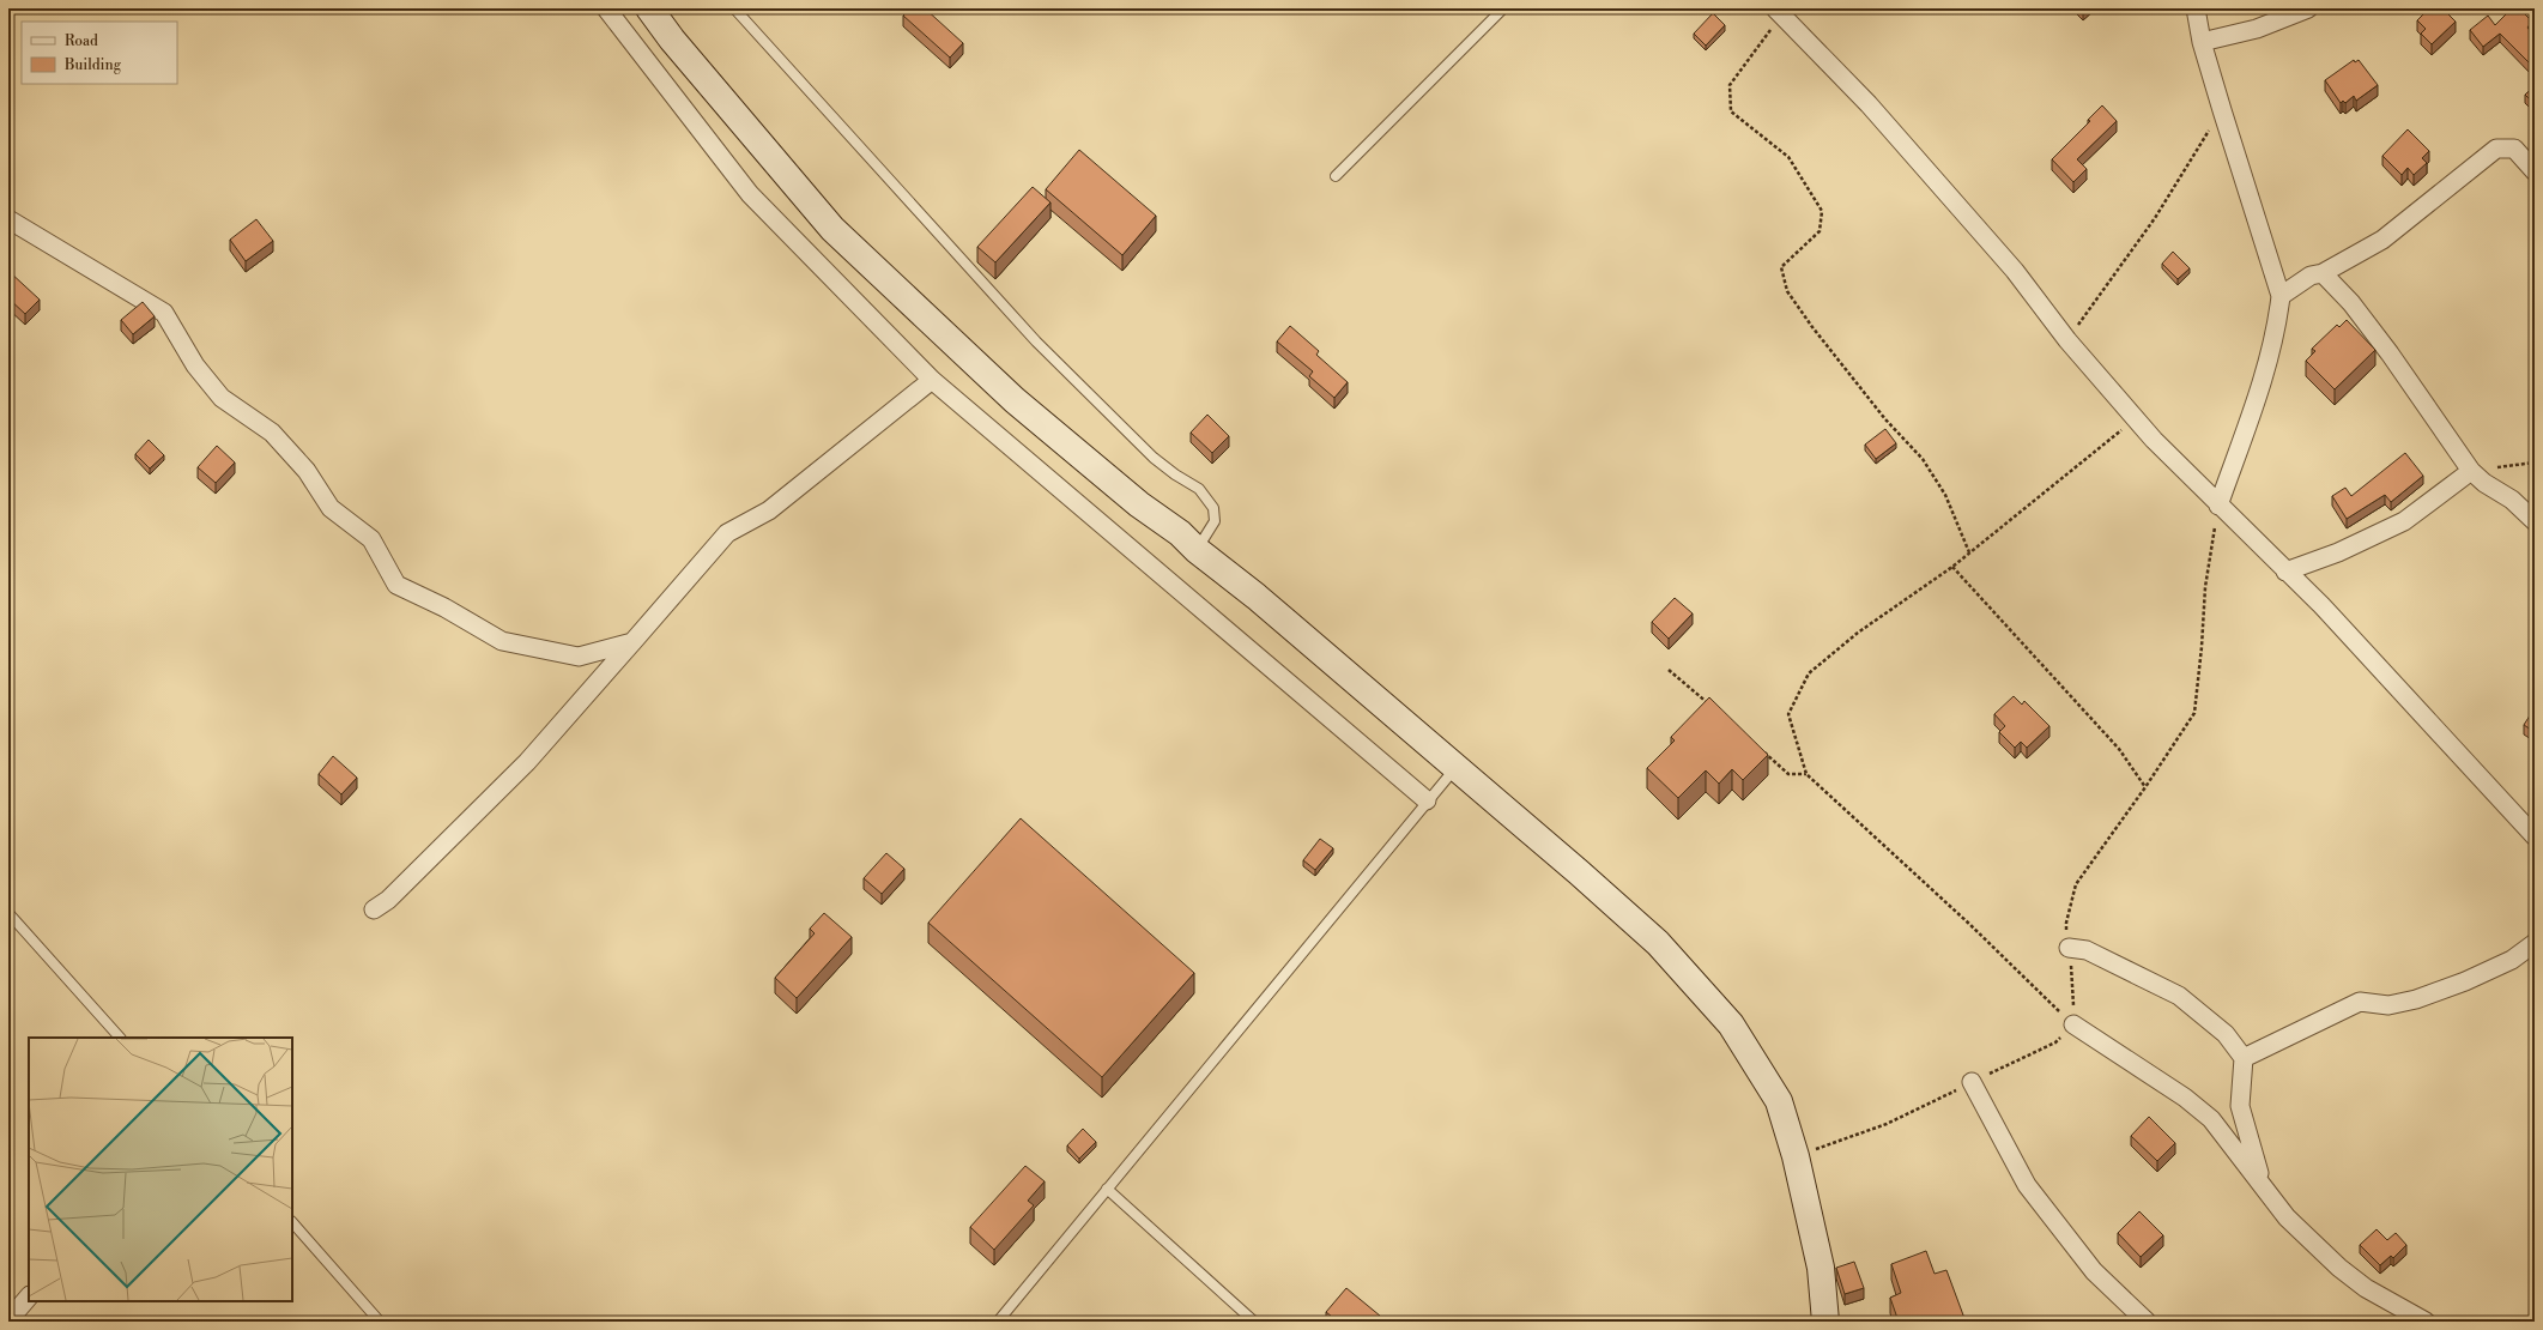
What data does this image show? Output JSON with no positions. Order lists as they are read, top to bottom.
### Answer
{
  "legend": ["Road", "Building"]
}
